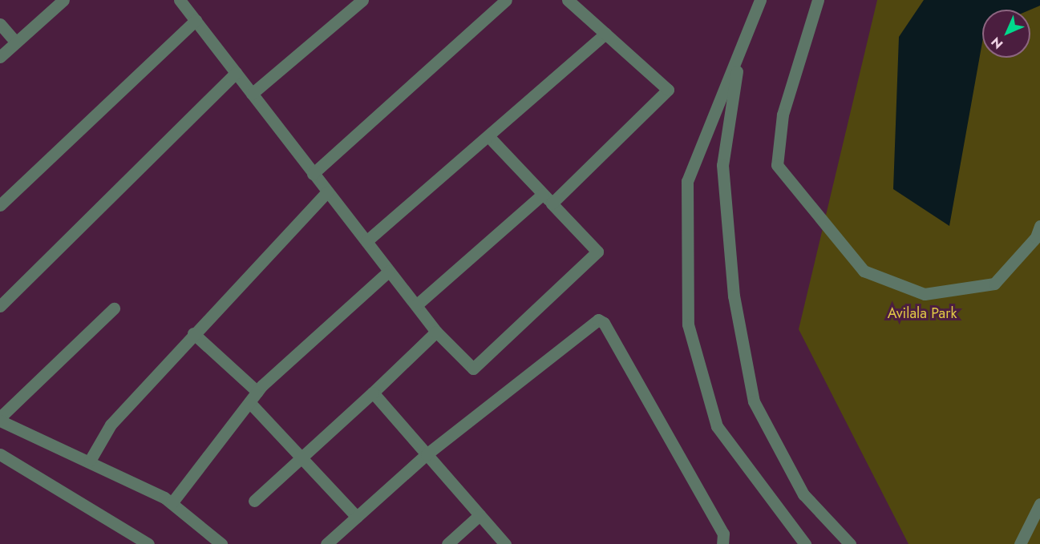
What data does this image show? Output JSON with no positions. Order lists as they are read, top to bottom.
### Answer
{
  "parks": ["Avilala Park"],
  "north": "bottom left"
}
